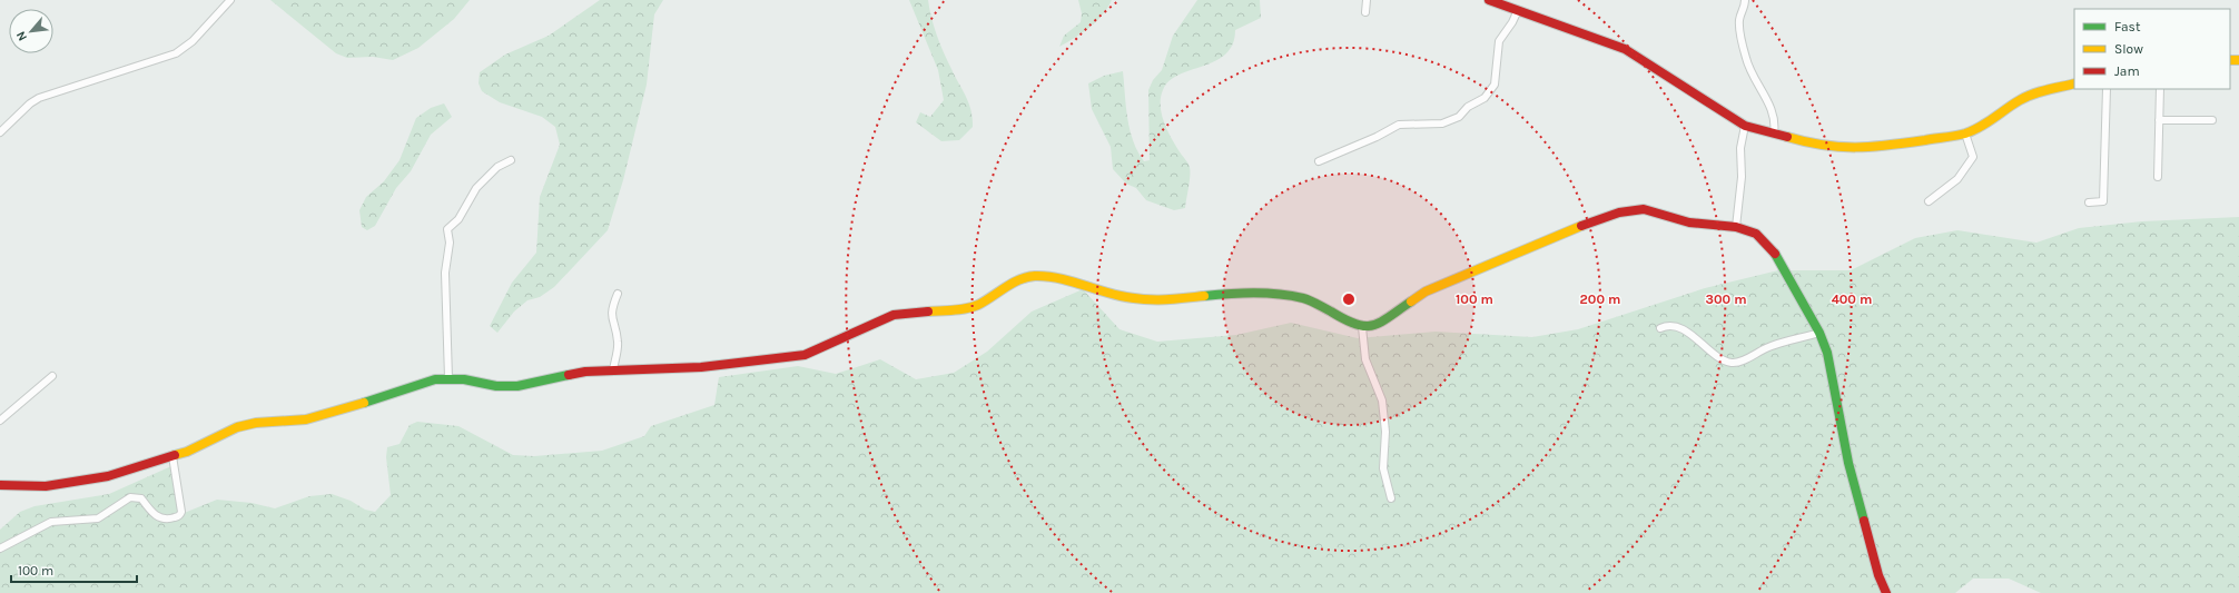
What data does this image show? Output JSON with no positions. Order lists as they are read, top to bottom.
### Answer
{
  "legend": ["Fast", "Slow", "Jam"],
  "scale_bar": "100 m",
  "north": "bottom left",
  "rings": [
    "100 m",
    "200 m",
    "300 m",
    "400 m"
  ]
}
